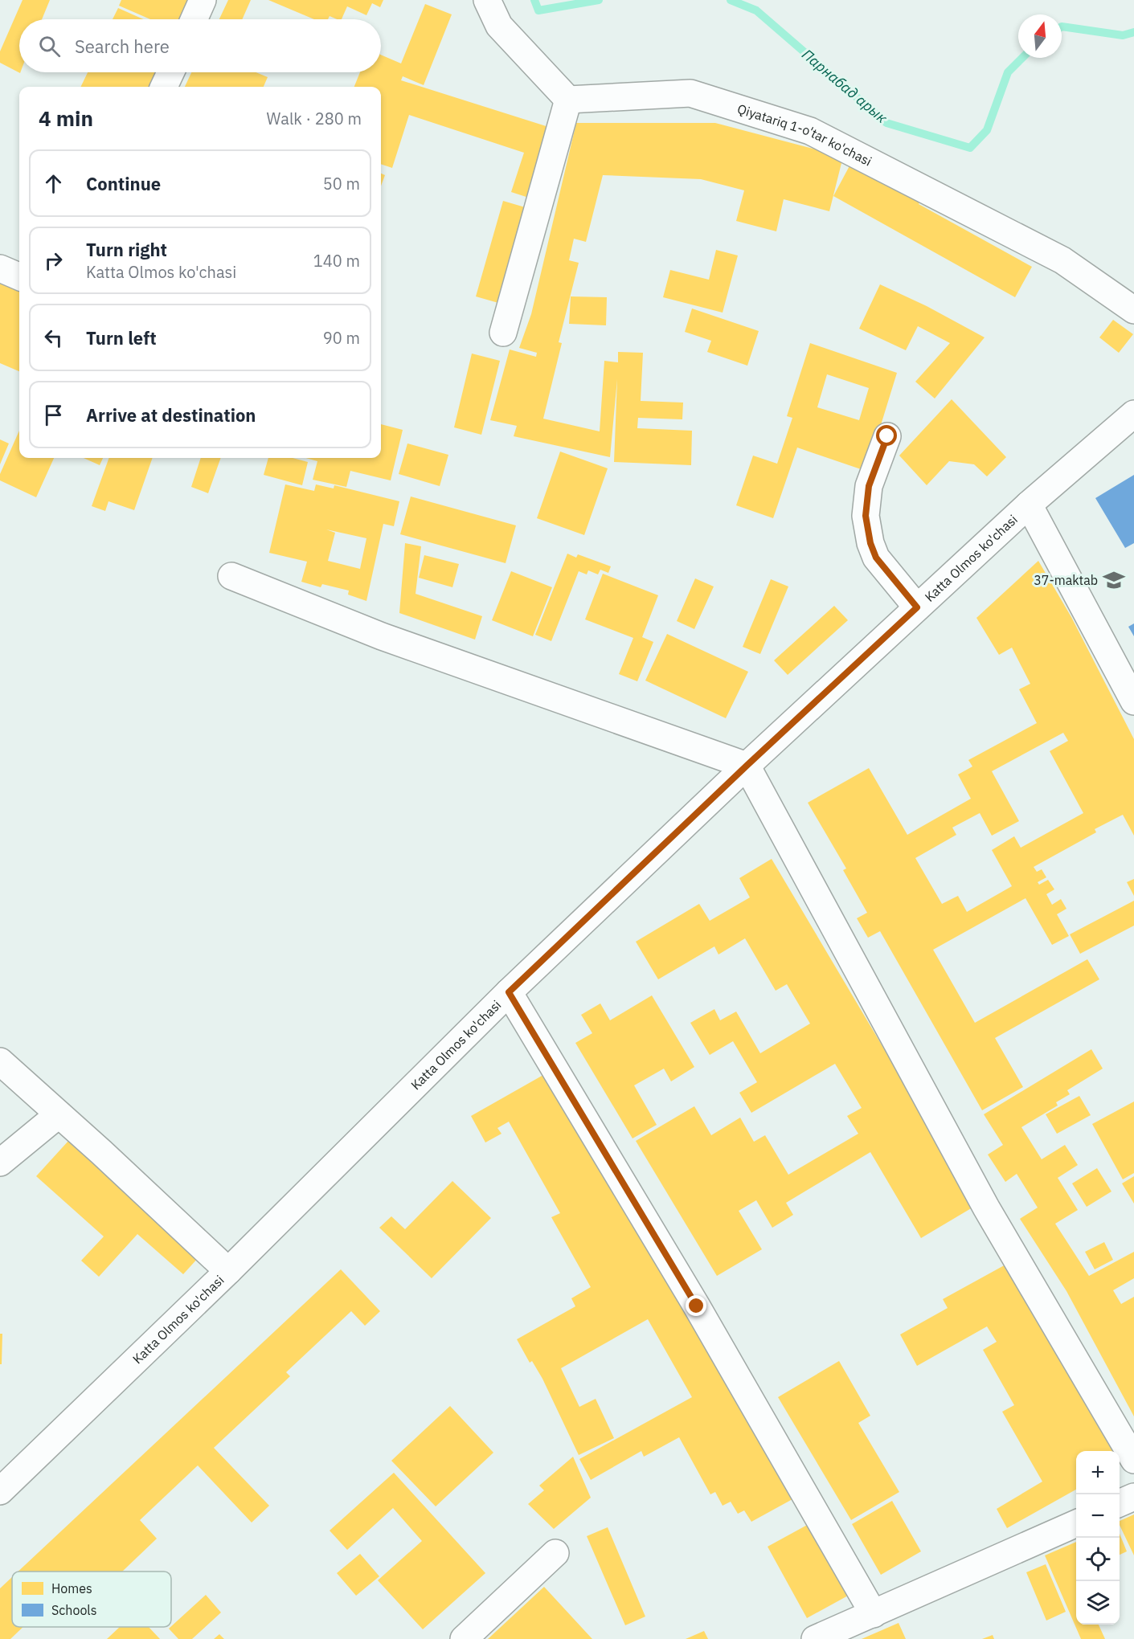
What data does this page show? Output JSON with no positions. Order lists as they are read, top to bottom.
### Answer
{
  "streets": {
    "street": ["Qiyatariq 1-o'tar ko'chasi", "Katta Olmos ko'chasi"]
  },
  "water": ["Парнабад арык"],
  "places": {
    "school or university": ["37-maktab"]
  },
  "legend": ["Homes", "Schools"],
  "north": "top",
  "page": {
    "search": "Search here",
    "heading": ["4 min", "Walk · 280 m"],
    "list": [
      ["Continue", "50 m"],
      ["Turn right", "Katta Olmos ko'chasi", "140 m"],
      ["Turn left", "90 m"],
      "Arrive at destination"
    ],
    "map_buttons": ["+", "−"]
  }
}
